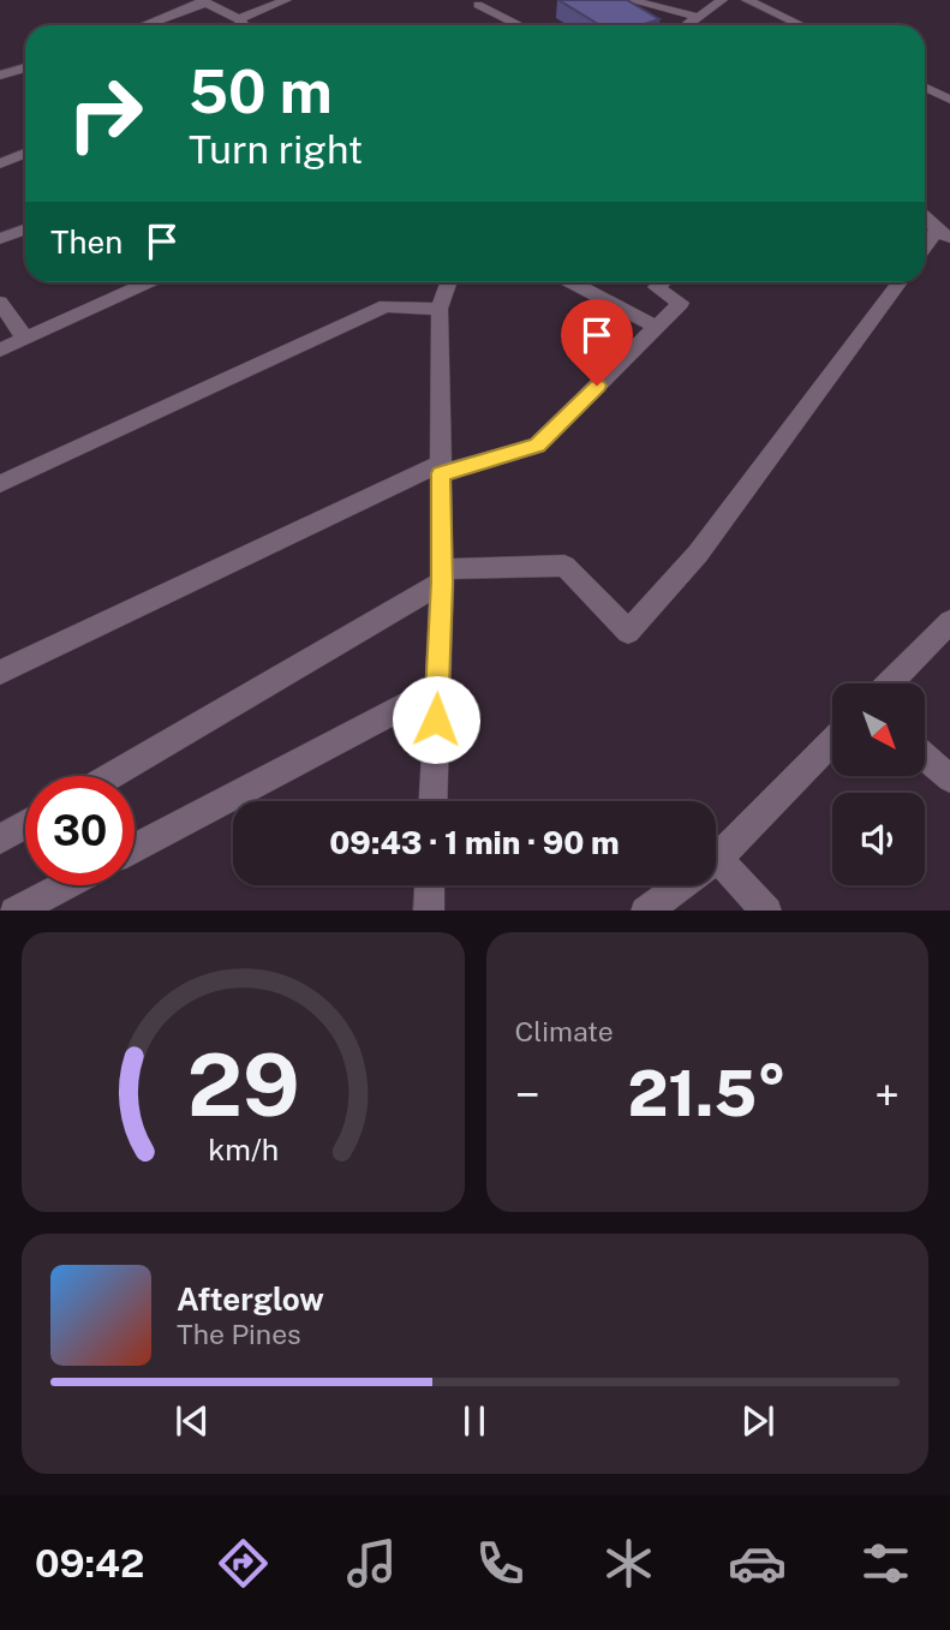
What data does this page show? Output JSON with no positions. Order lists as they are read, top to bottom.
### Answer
{
  "north": "bottom right",
  "page": {
    "turn": ["50 m", "Turn right"],
    "then": "Then",
    "limit": "30",
    "trip": "09:43 · 1 min · 90 m",
    "tile": "Climate",
    "heat": ["−", "21.5°", "+"],
    "song": ["Afterglow", "The Pines"],
    "tabs": "09:42",
    "gauge": ["29", "km/h"]
  }
}
